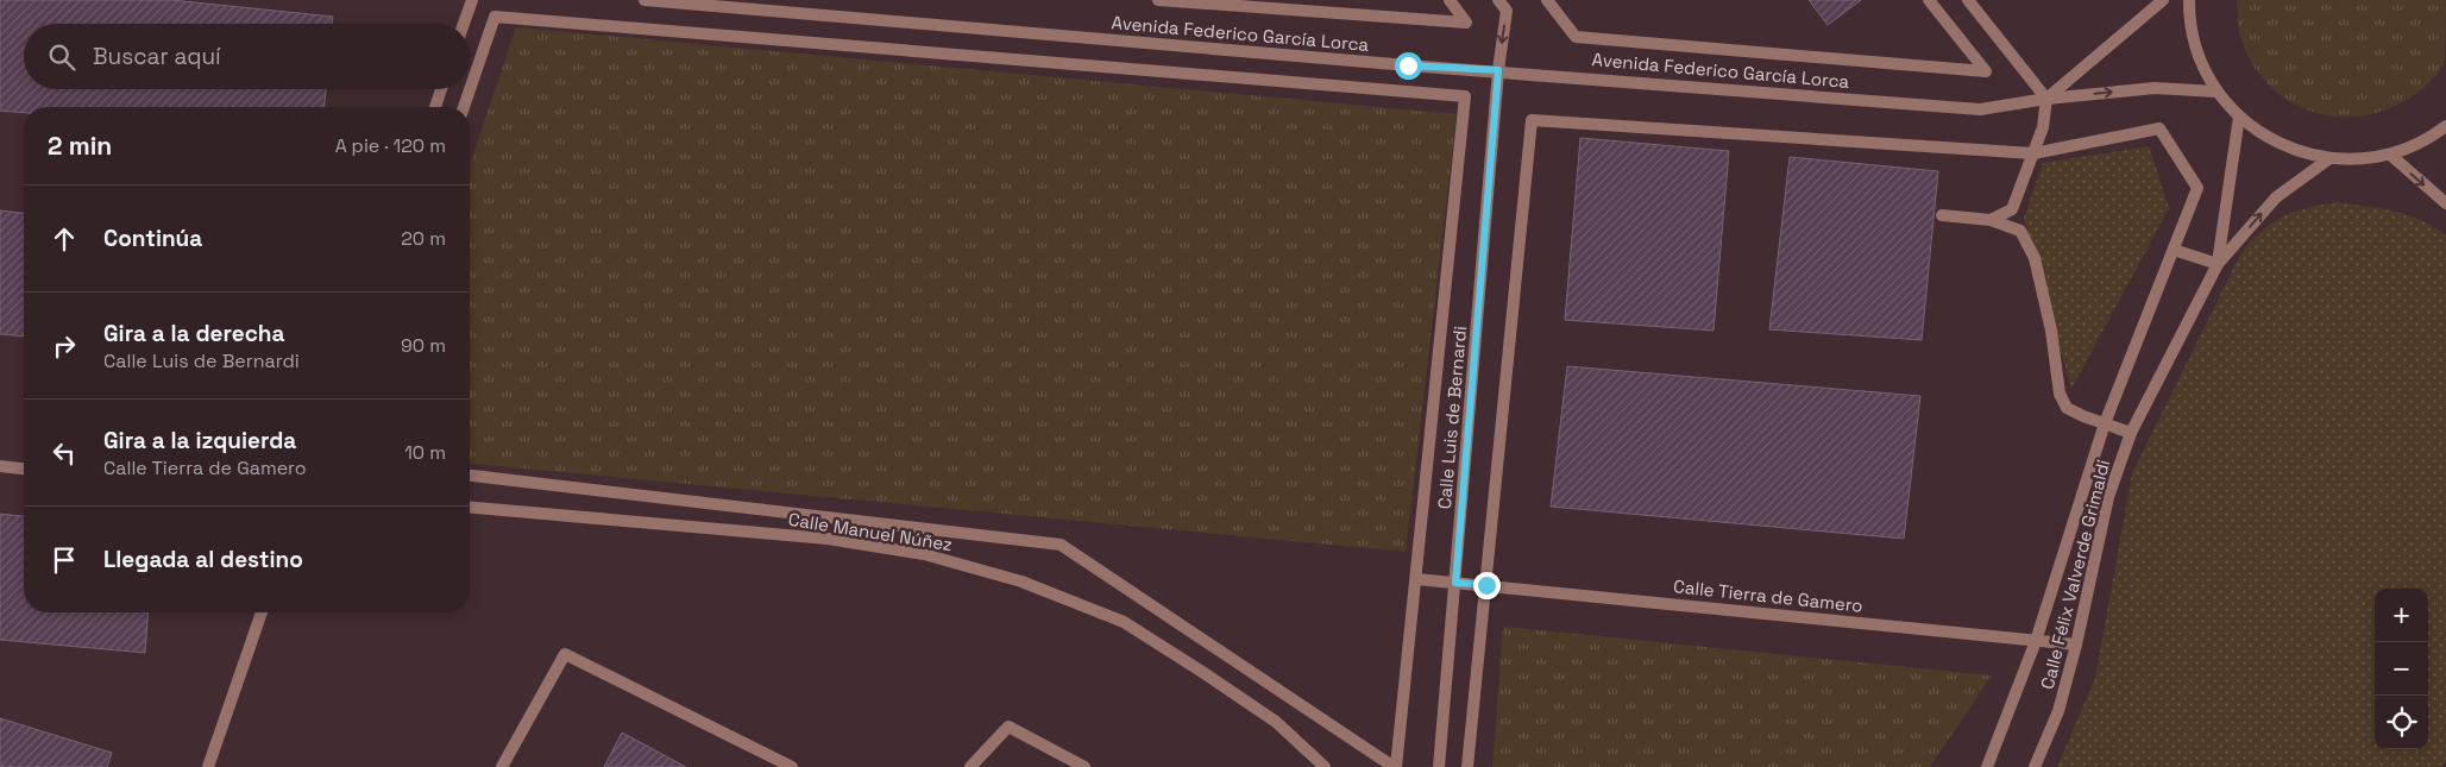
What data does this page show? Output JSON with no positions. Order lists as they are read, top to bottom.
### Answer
{
  "streets": {
    "street": [
      "Avenida Federico García Lorca",
      "Calle Luis de Bernardi",
      "Calle Manuel Núñez",
      "Calle Félix Valverde Grimaldi",
      "Calle Tierra de Gamero"
    ]
  },
  "crossings": [
    ["Avenida Federico García Lorca", "Calle Luis de Bernardi"],
    ["Calle Luis de Bernardi", "Calle Tierra de Gamero"],
    ["Calle Félix Valverde Grimaldi", "Calle Tierra de Gamero"]
  ],
  "page": {
    "search": "Buscar aquí",
    "heading": ["2 min", "A pie · 120 m"],
    "list": [
      ["Continúa", "20 m"],
      ["Gira a la derecha", "Calle Luis de Bernardi", "90 m"],
      ["Gira a la izquierda", "Calle Tierra de Gamero", "10 m"],
      "Llegada al destino"
    ],
    "map_buttons": ["+", "−"]
  }
}
